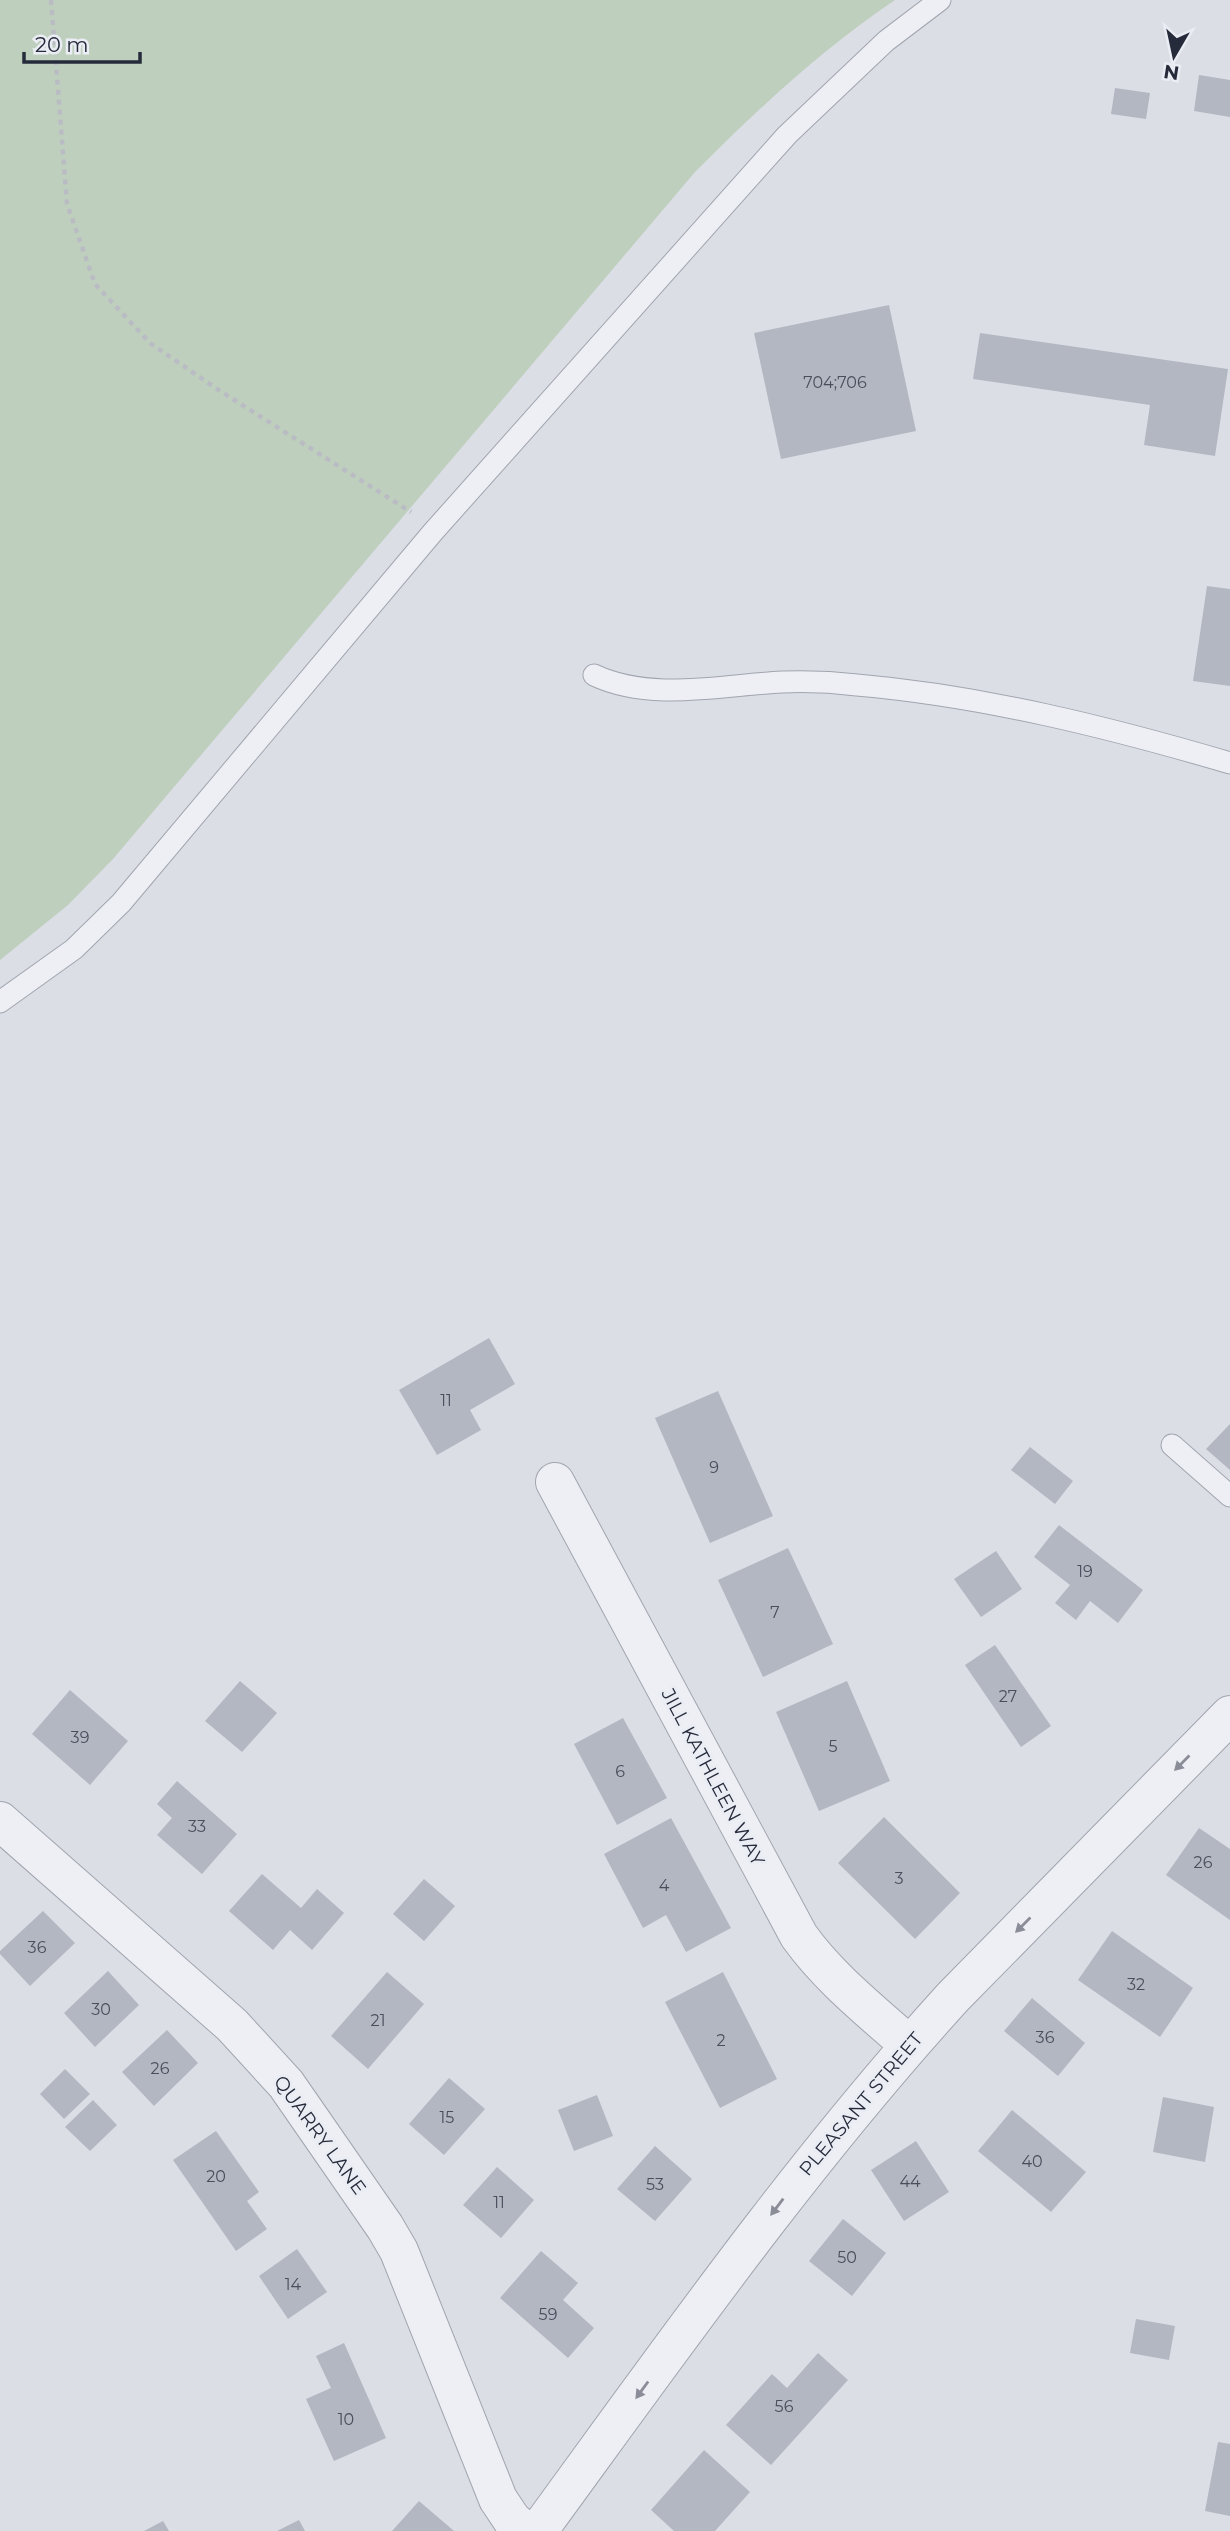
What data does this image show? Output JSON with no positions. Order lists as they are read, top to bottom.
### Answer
{
  "streets": {
    "street": ["JILL KATHLEEN WAY", "PLEASANT STREET", "QUARRY LANE"]
  },
  "crossings": [
    ["JILL KATHLEEN WAY", "PLEASANT STREET"]
  ],
  "one_way": ["PLEASANT STREET"],
  "house_numbers": [
    "704;706",
    "11",
    "9",
    "19",
    "7",
    "27",
    "39",
    "5",
    "6",
    "33",
    "26",
    "3",
    "4",
    "36",
    "32",
    "30",
    "21",
    "36",
    "2",
    "26",
    "15",
    "40",
    "20",
    "44",
    "53",
    "11",
    "50",
    "14",
    "59",
    "56",
    "10"
  ],
  "scale_bar": "20 m",
  "north": "bottom"
}
